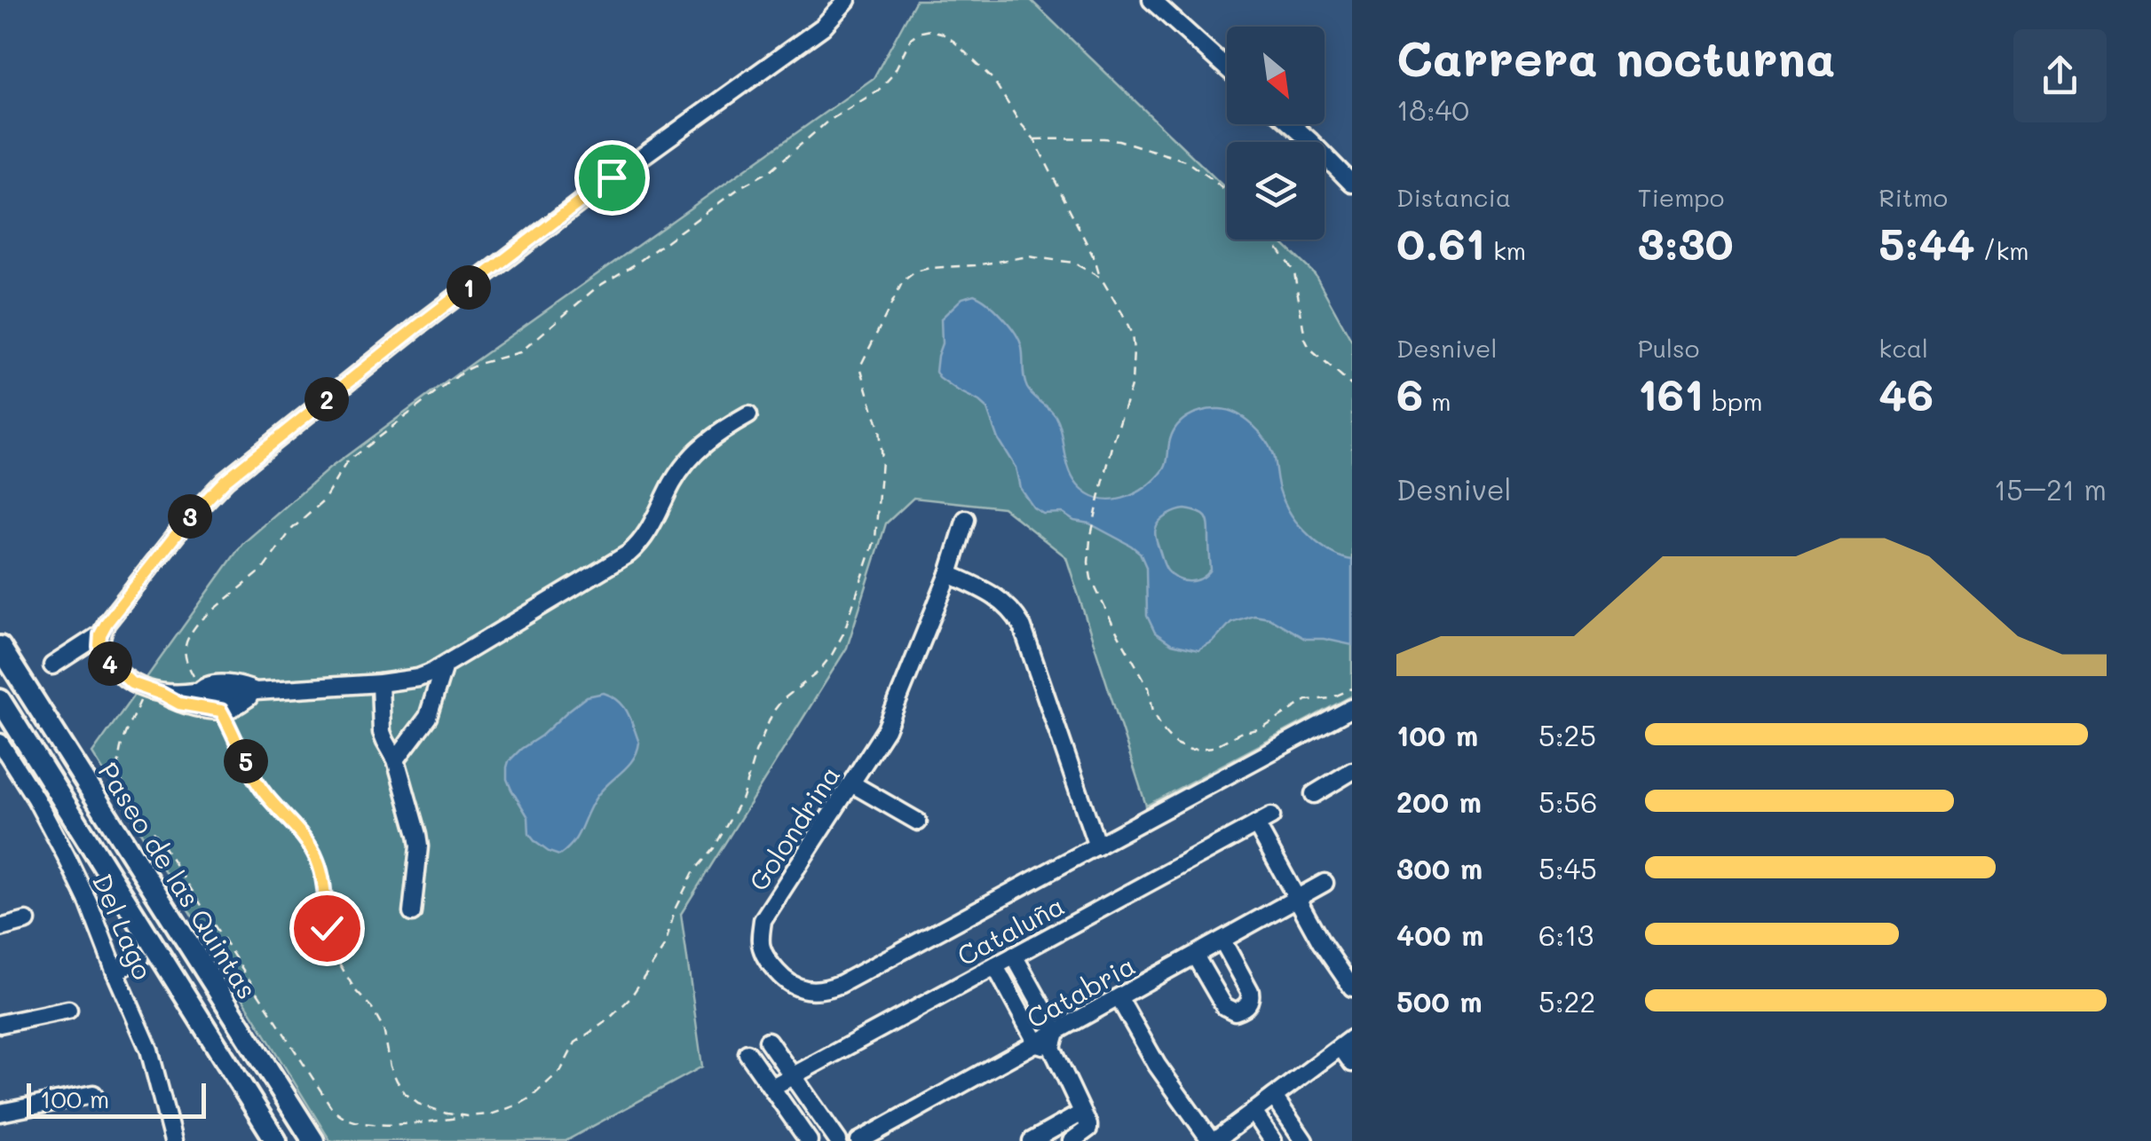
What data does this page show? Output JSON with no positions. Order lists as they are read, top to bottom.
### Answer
{
  "streets": {
    "main road": ["Paseo de las Quintas"],
    "street": [
      "Golondrina",
      "Del Lago",
      "Cataluña",
      "Catabria"
    ]
  },
  "crossings": [
    ["Cataluña", "Catabria"]
  ],
  "scale_bar": "100 m",
  "north": "bottom right",
  "page": {
    "heading": ["Carrera nocturna", "18:40"],
    "stats": [
      ["Distancia", "0.61 km"],
      ["Tiempo", "3:30"],
      ["Ritmo", "5:44 /km"],
      ["Desnivel", "6 m"],
      ["Pulso", "161 bpm"],
      ["kcal", "46"]
    ],
    "pins": [
      "1",
      "2",
      "3",
      "4",
      "5"
    ],
    "chart": ["Desnivel", "15–21 m"],
    "list": [
      {
        "name": "100 m",
        "note": "5:25"
      },
      {
        "name": "200 m",
        "note": "5:56"
      },
      {
        "name": "300 m",
        "note": "5:45"
      },
      {
        "name": "400 m",
        "note": "6:13"
      },
      {
        "name": "500 m",
        "note": "5:22"
      }
    ],
    "scale": "100 m"
  }
}
